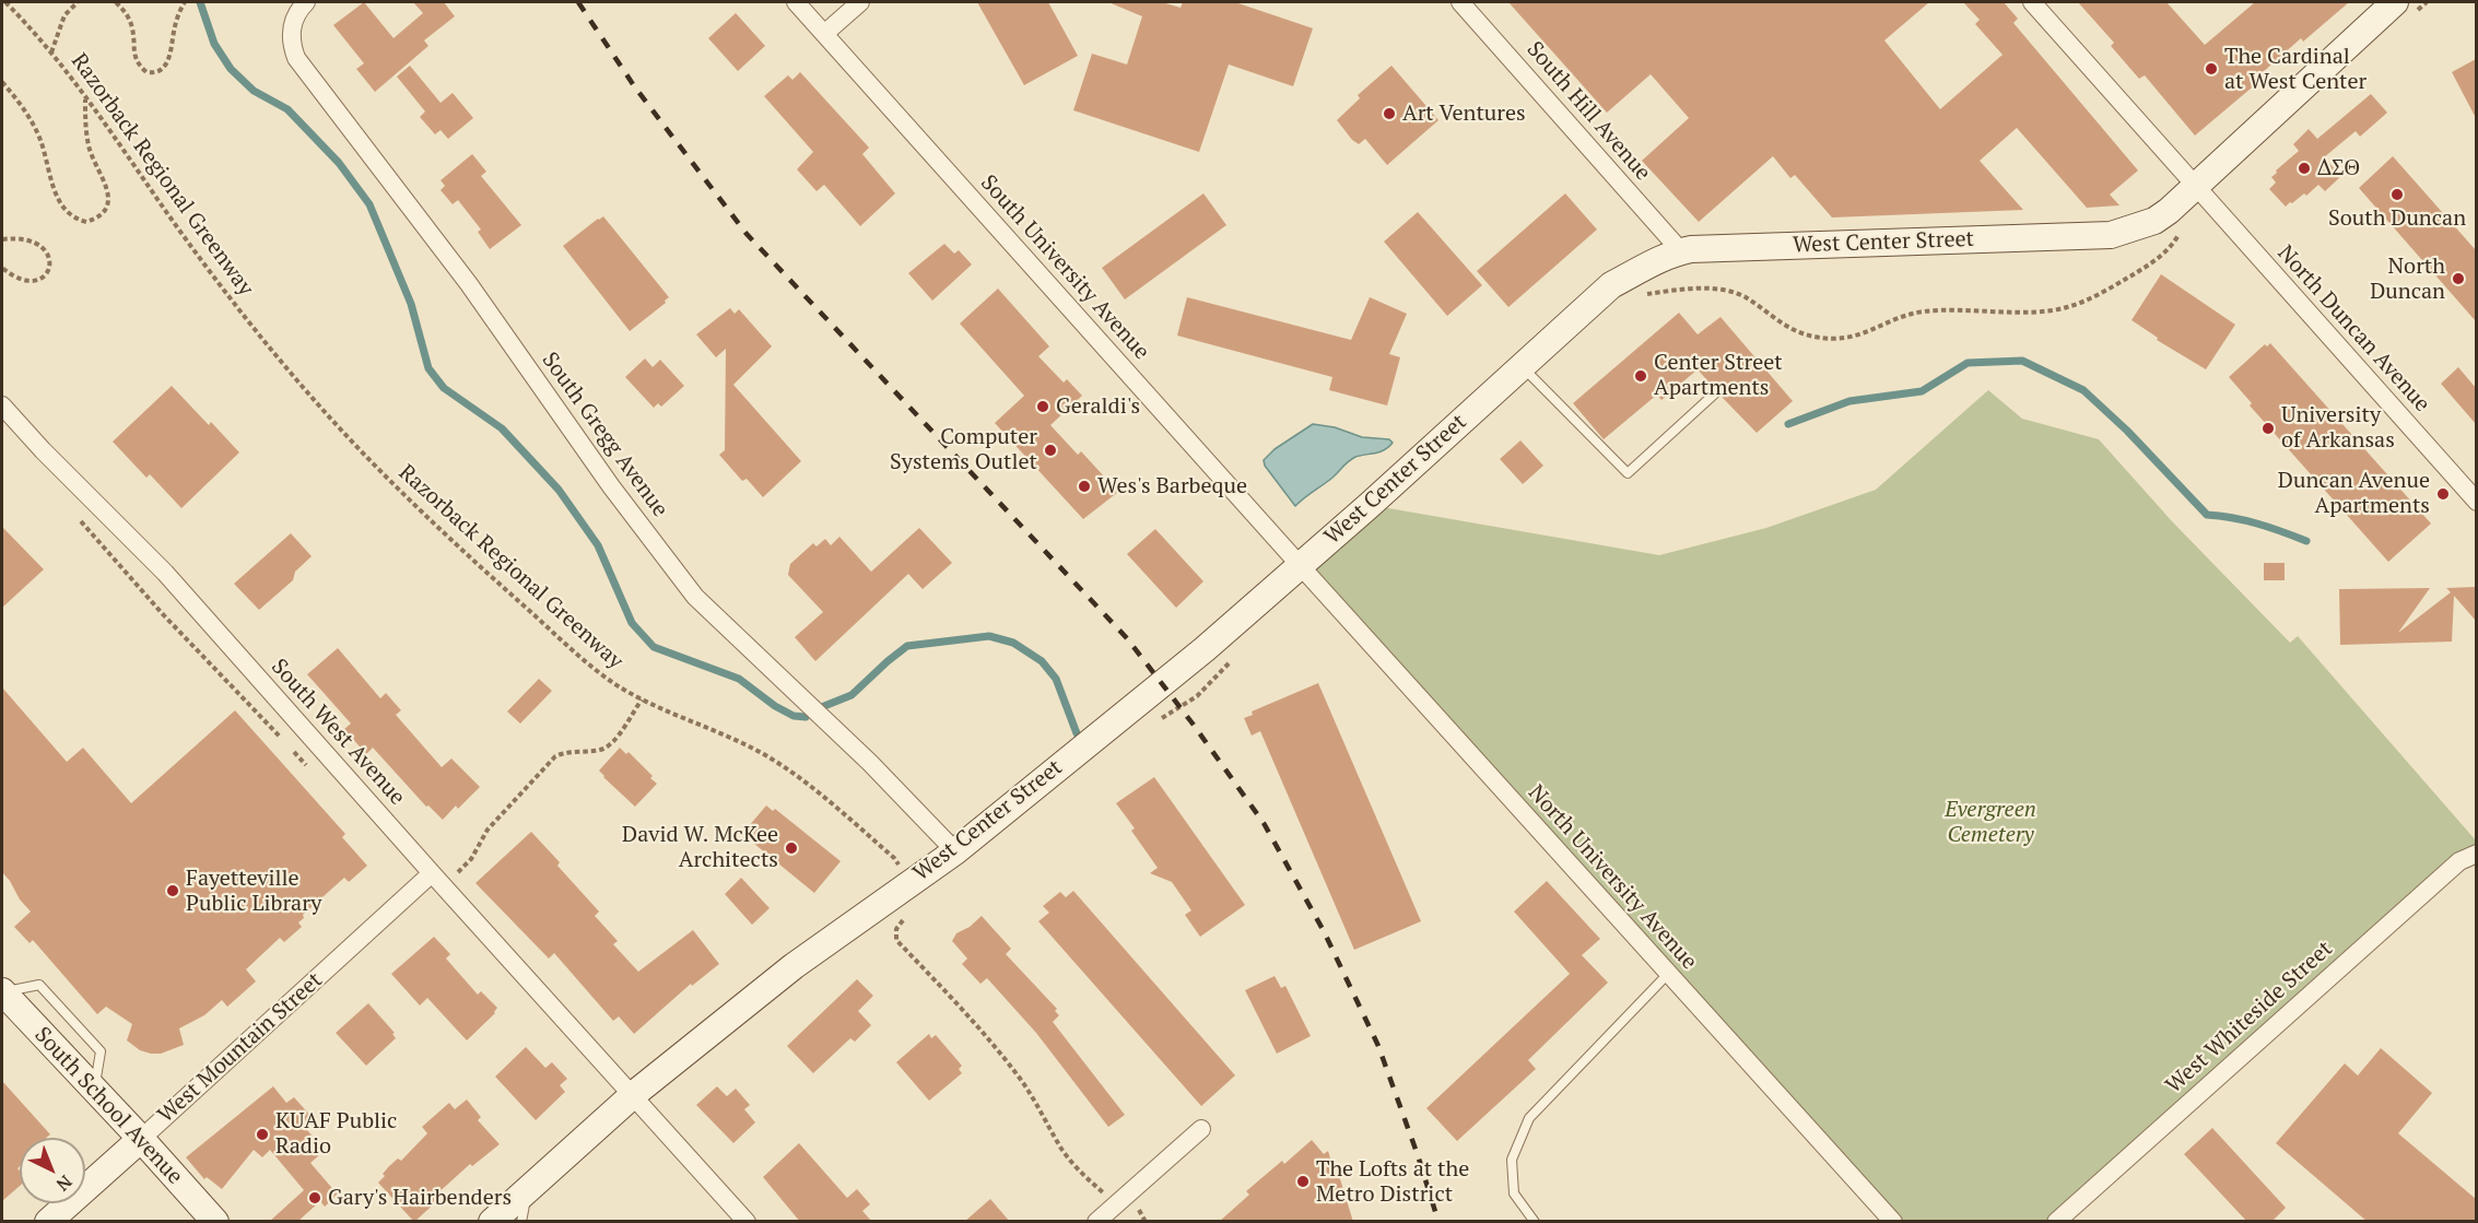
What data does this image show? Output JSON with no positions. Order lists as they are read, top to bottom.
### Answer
{
  "streets": {
    "street": [
      "South Hill Avenue",
      "West Center Street",
      "South University Avenue",
      "North Duncan Avenue",
      "South Gregg Avenue",
      "South West Avenue",
      "North University Avenue",
      "West Whiteside Street",
      "West Mountain Street",
      "South School Avenue"
    ],
    "path": ["Razorback Regional Greenway"]
  },
  "crossings": [
    ["South Hill Avenue", "West Center Street"],
    ["Razorback Regional Greenway", "West Center Street"],
    ["West Center Street", "South University Avenue"],
    ["West Center Street", "North Duncan Avenue"],
    ["West Center Street", "South Gregg Avenue"],
    ["West Center Street", "South West Avenue"],
    ["West Center Street", "North University Avenue"],
    ["South University Avenue", "North University Avenue"],
    ["South West Avenue", "West Mountain Street"],
    ["West Mountain Street", "South School Avenue"]
  ],
  "parks": ["Evergreen Cemetery"],
  "places": [
    "The Cardinal at West Center",
    "Art Ventures",
    "ΔΣΘ",
    "South Duncan",
    "North Duncan",
    "Center Street Apartments",
    "Geraldi's",
    "University of Arkansas",
    "Computer Systems Outlet",
    "Wes's Barbeque",
    "Duncan Avenue Apartments",
    "David W. McKee Architects",
    "Fayetteville Public Library",
    "KUAF Public Radio",
    "The Lofts at the Metro District",
    "Gary's Hairbenders"
  ],
  "north": "bottom right"
}
